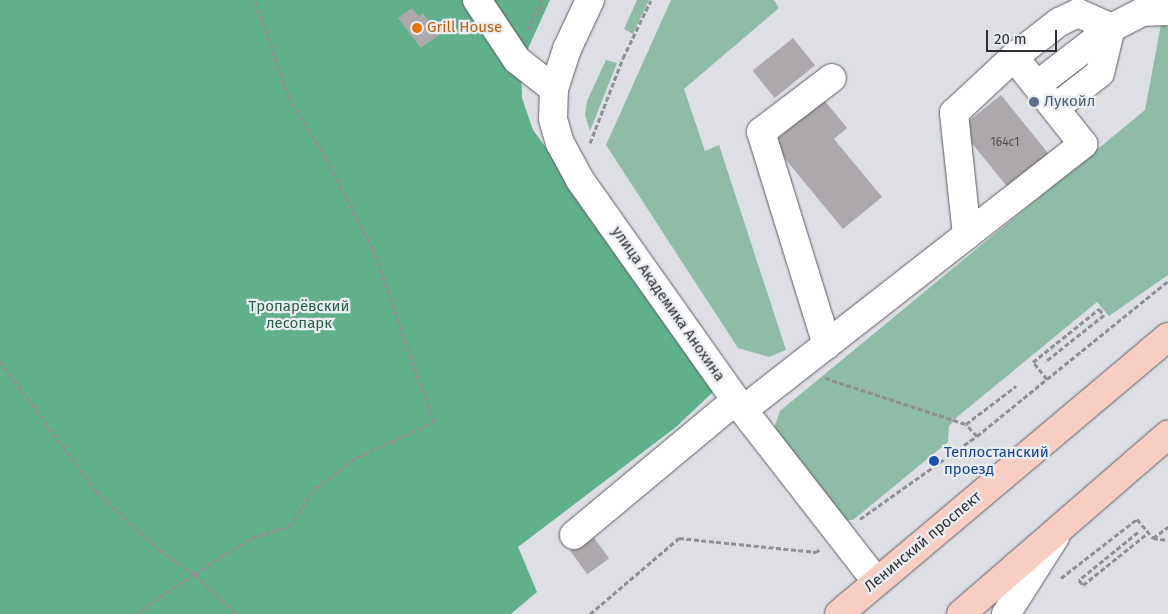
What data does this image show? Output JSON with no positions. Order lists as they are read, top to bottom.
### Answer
{
  "streets": {
    "main road": ["Ленинский проспект"],
    "street": ["улица Академика Анохина"]
  },
  "crossings": [
    ["улица Академика Анохина", "Ленинский проспект"]
  ],
  "parks": ["Тропарёвский лесопарк"],
  "places": ["Grill House", "Лукойл", "Теплостанский проезд"],
  "house_numbers": ["164с1"],
  "scale_bar": "20 m"
}
